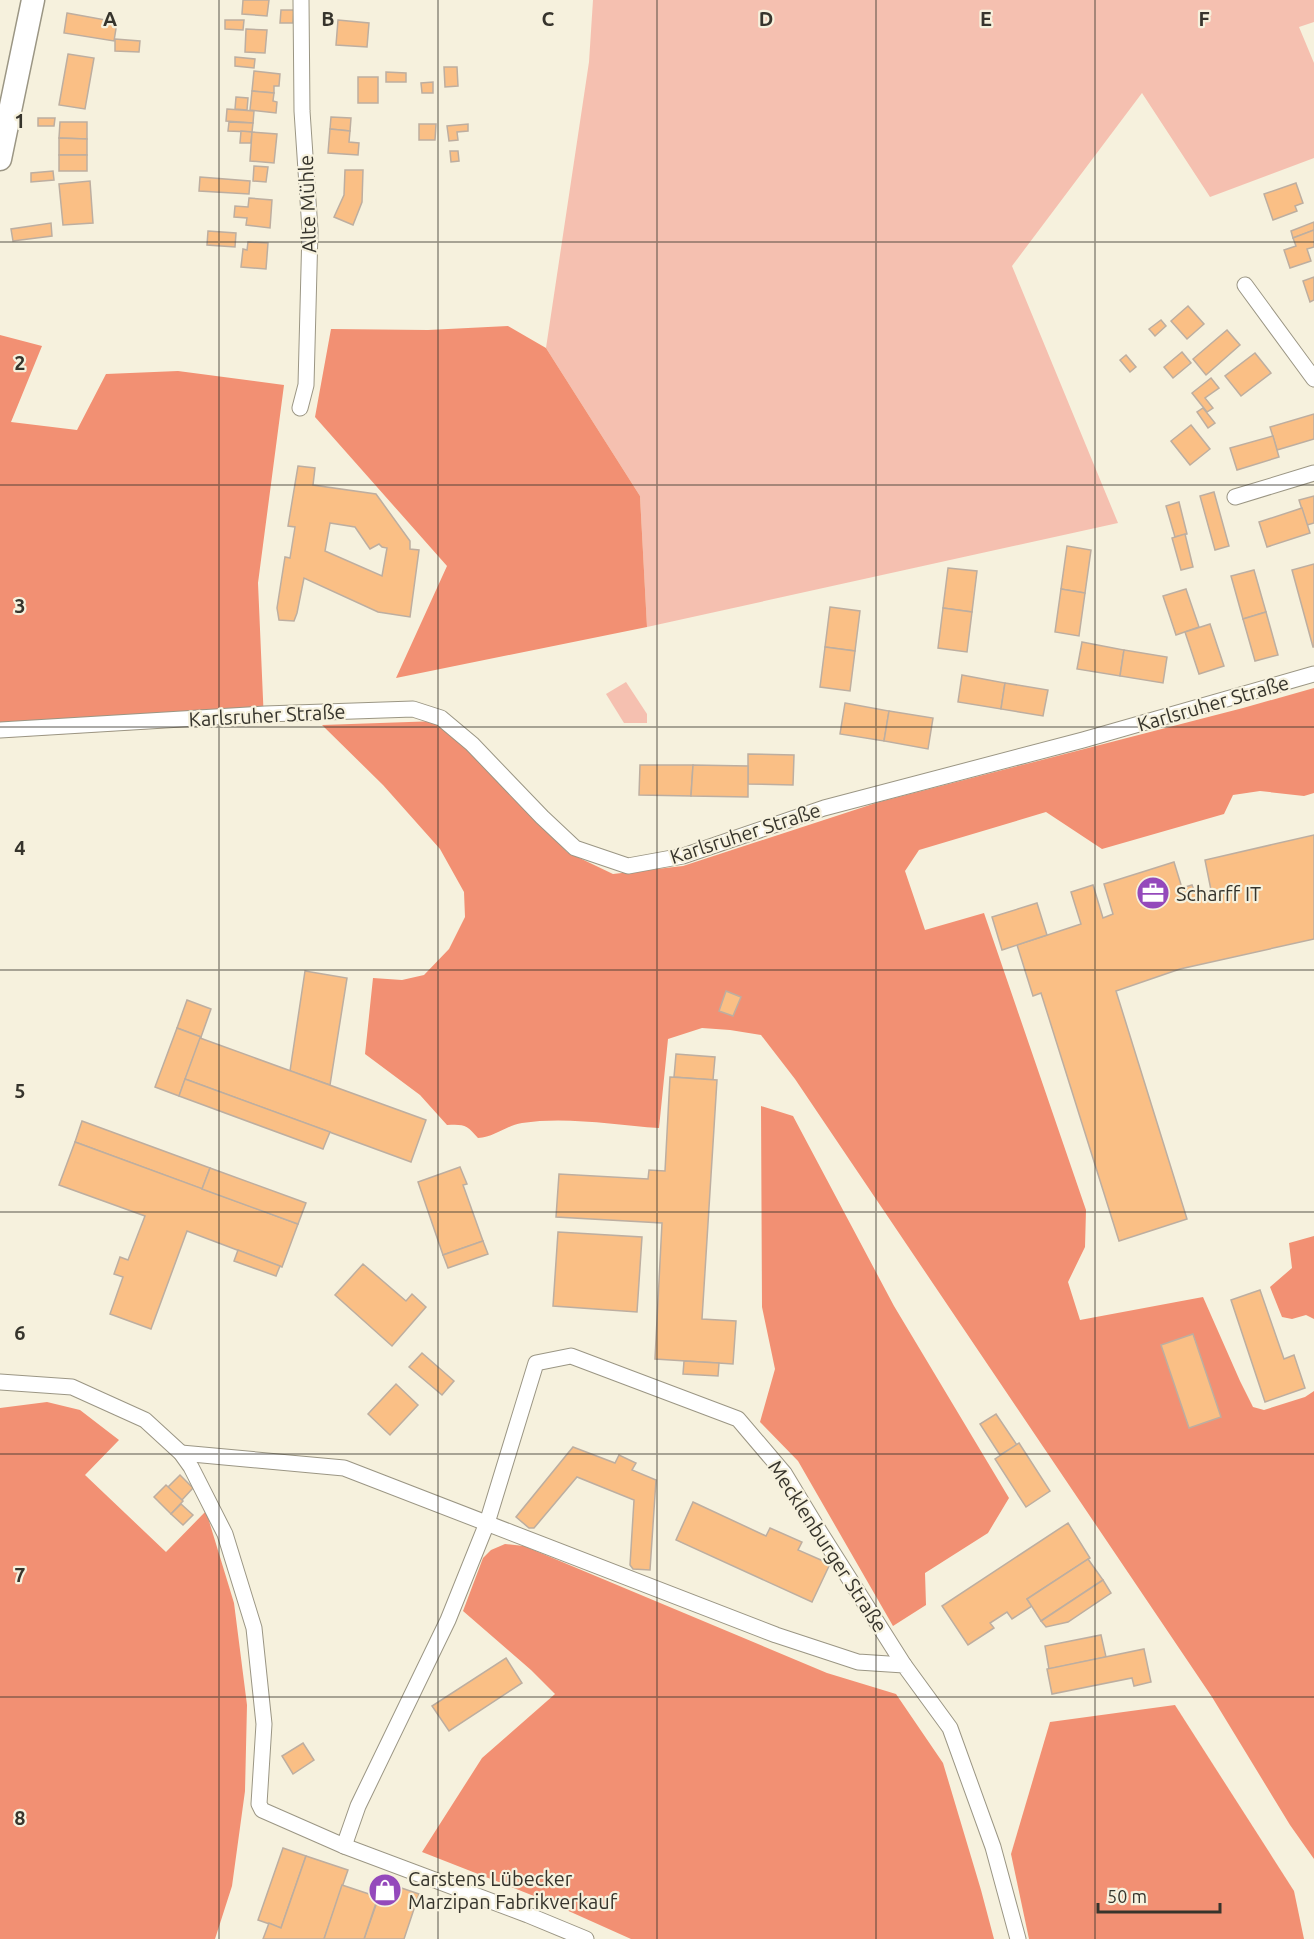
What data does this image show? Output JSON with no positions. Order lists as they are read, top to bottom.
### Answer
{
  "streets": {
    "street": ["Alte Mühle", "Karlsruher Straße", "Mecklenburger Straße"]
  },
  "places": {
    "office": ["Scharff IT"],
    "shop": ["Carstens Lübecker Marzipan Fabrikverkauf"]
  },
  "scale_bar": "50 m",
  "grid": {
    "columns": [
      "A",
      "B",
      "C",
      "D",
      "E",
      "F"
    ],
    "rows": [
      "1",
      "2",
      "3",
      "4",
      "5",
      "6",
      "7",
      "8"
    ]
  }
}
